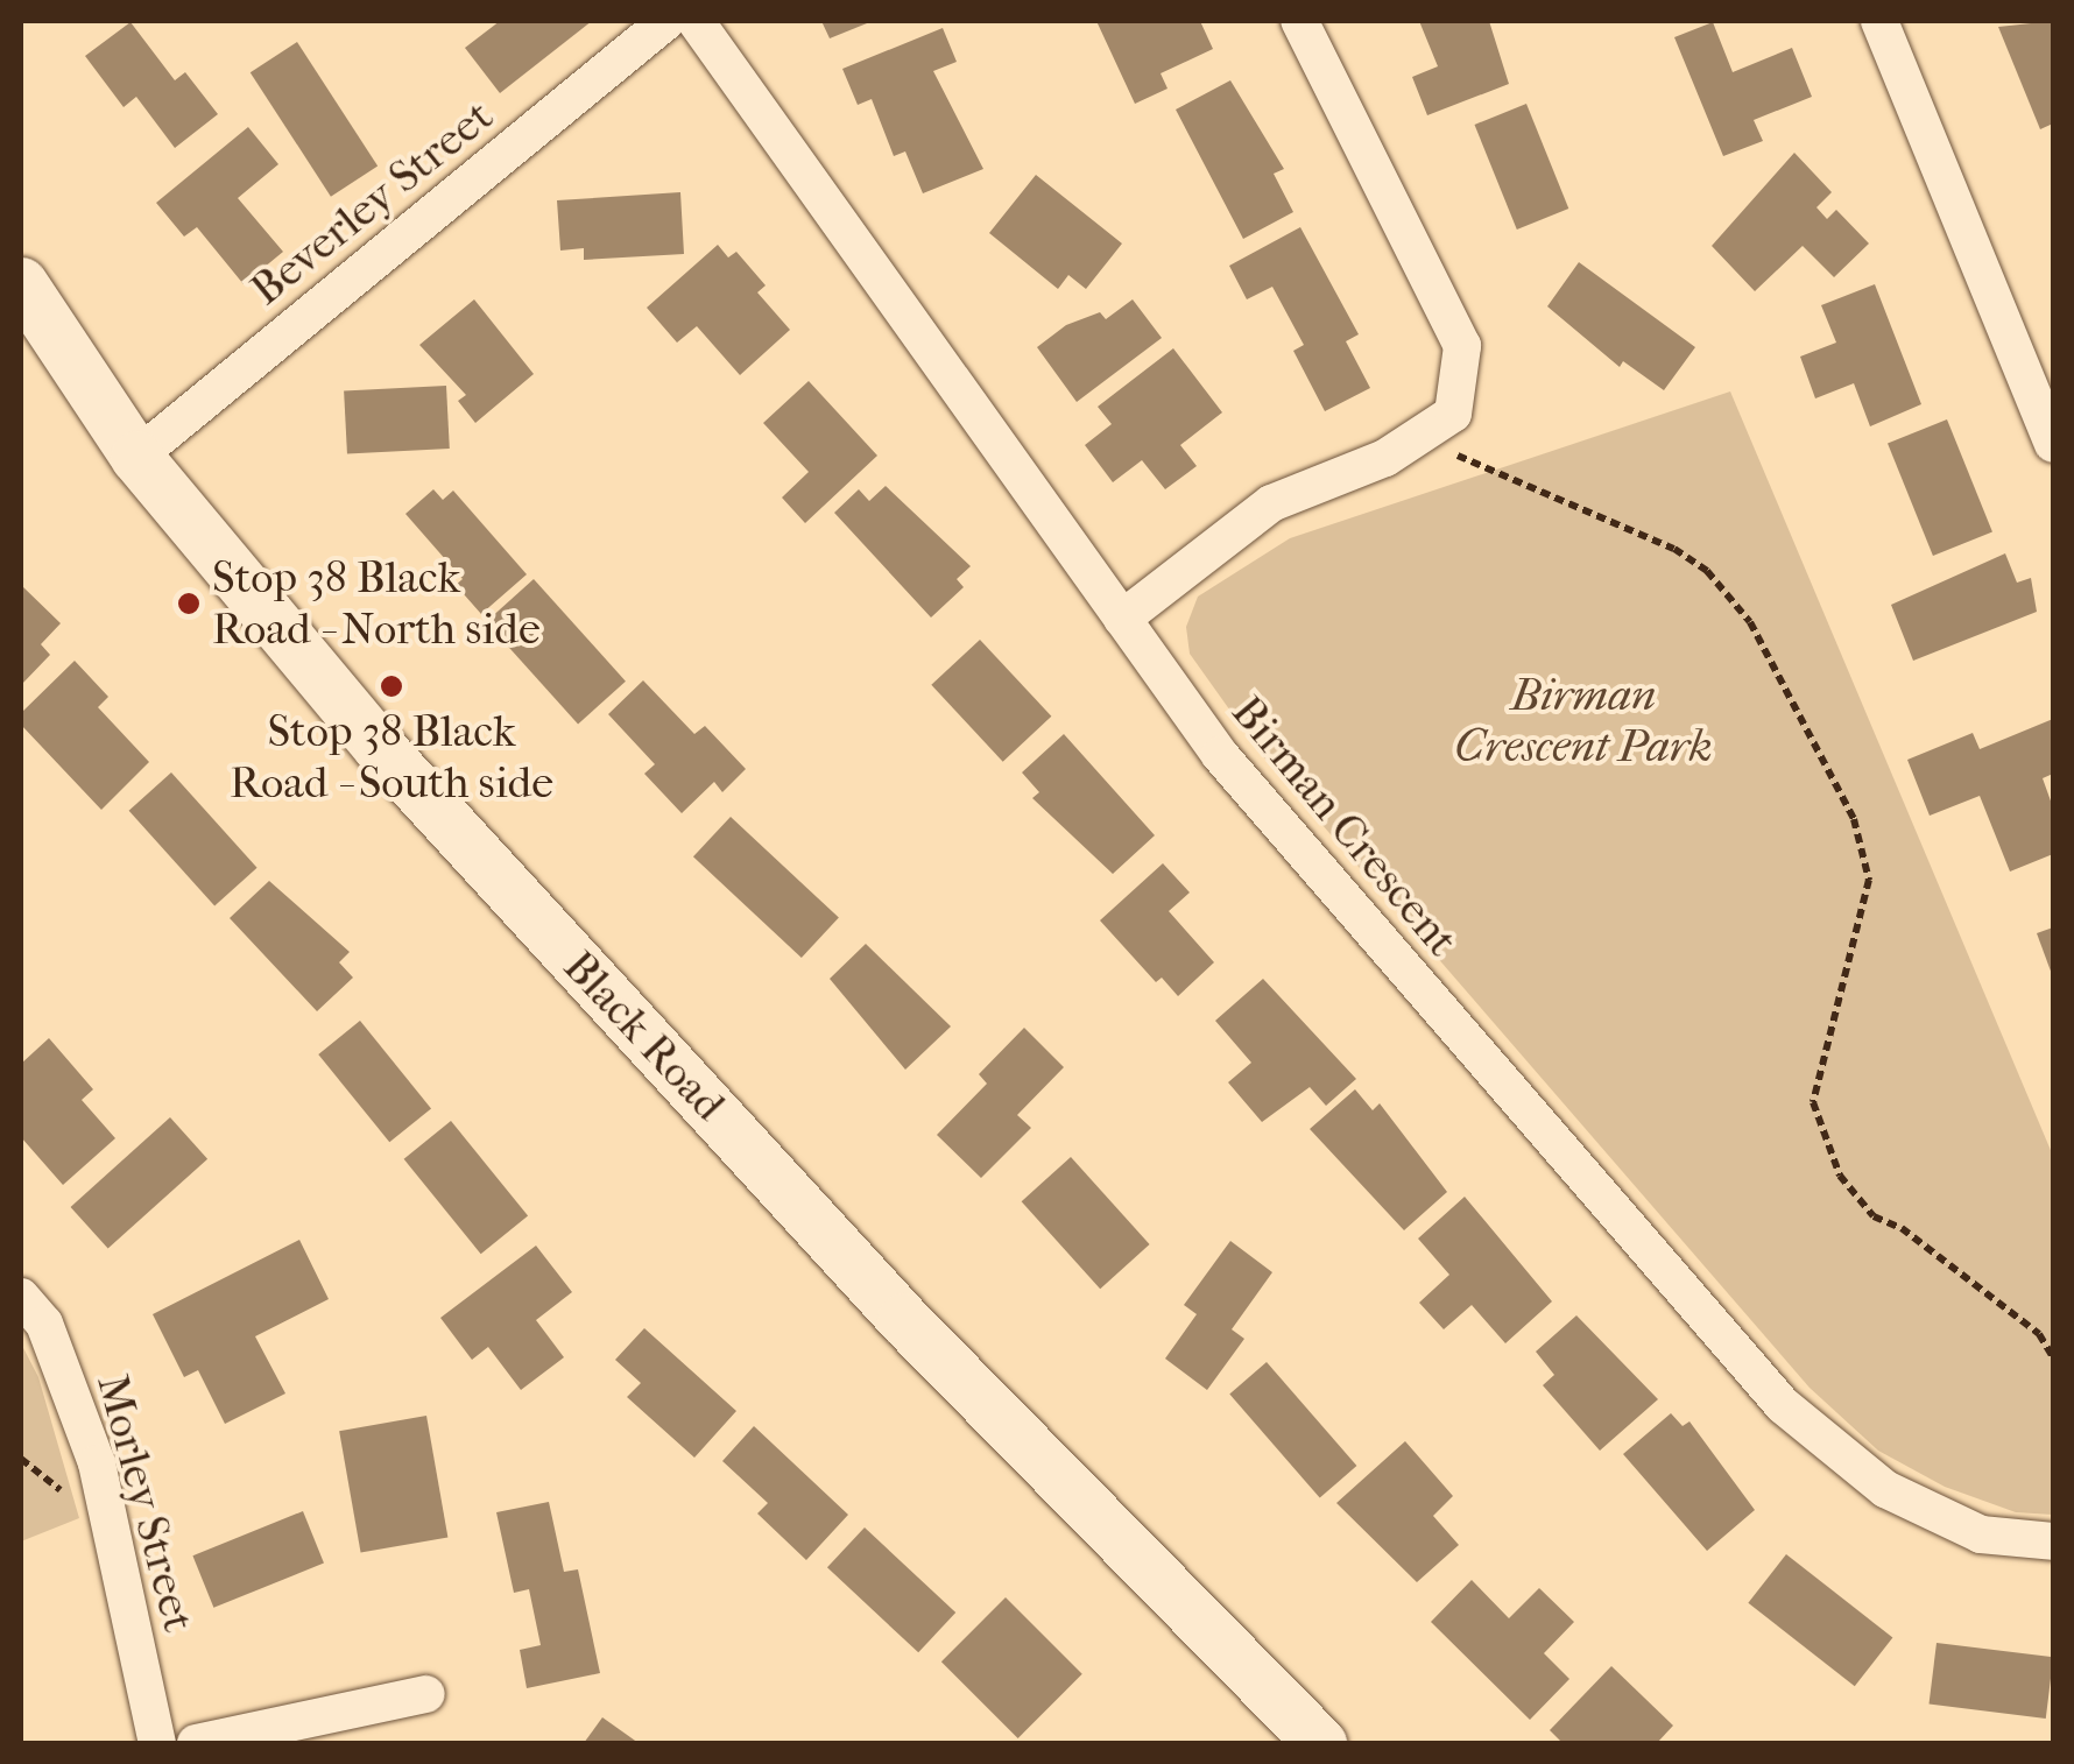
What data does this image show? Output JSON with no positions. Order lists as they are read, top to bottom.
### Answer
{
  "streets": {
    "main road": ["Black Road"],
    "street": ["Beverley Street", "Birman Crescent", "Morley Street"]
  },
  "crossings": [
    ["Beverley Street", "Black Road"]
  ],
  "parks": ["Birman Crescent Park"],
  "places": ["Stop 38 Black Road - North side", "Stop 38 Black Road - South side"]
}
